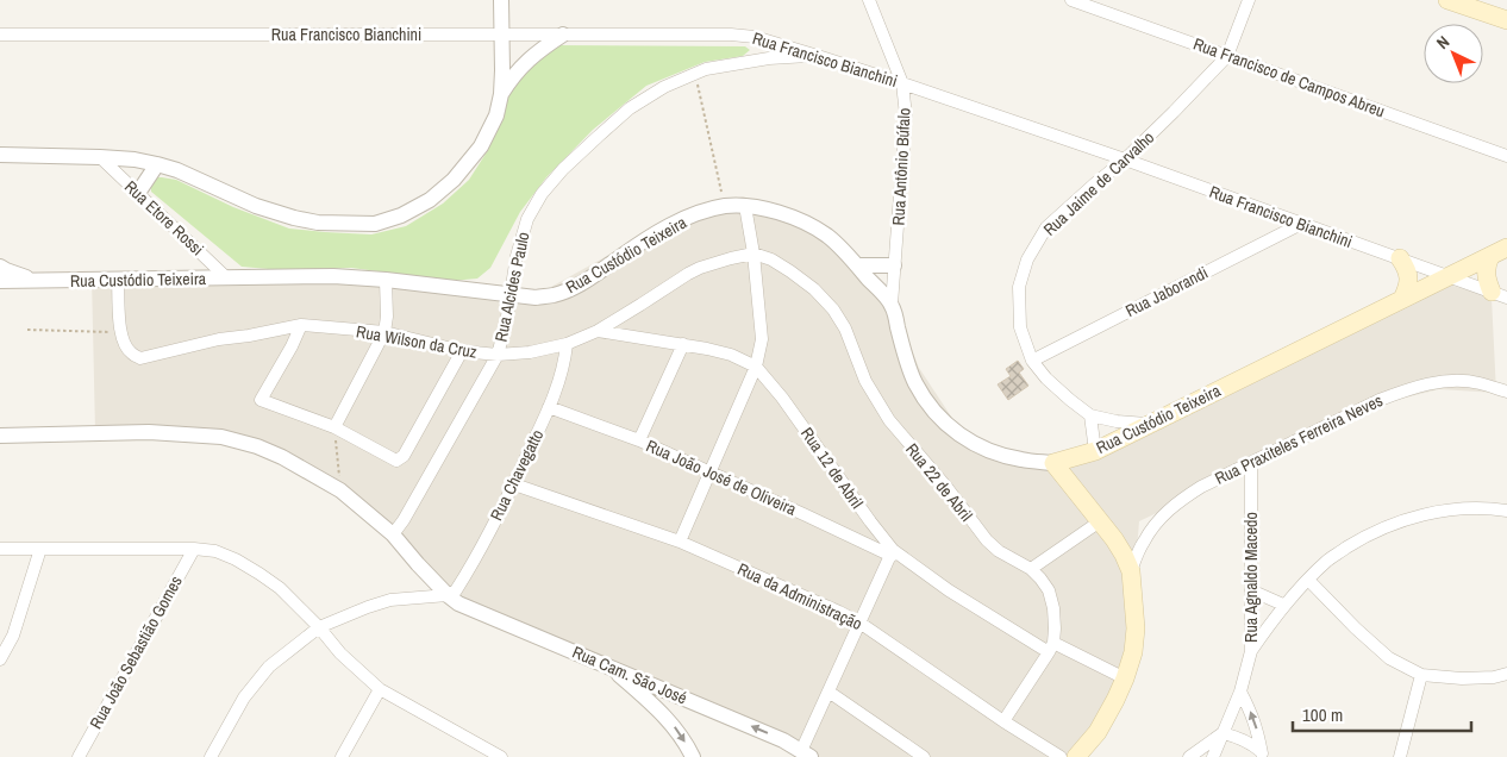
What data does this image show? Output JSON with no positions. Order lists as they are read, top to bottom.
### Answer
{
  "streets": {
    "main road": ["Rua Custódio Teixeira"],
    "street": [
      "Rua Francisco Bianchini",
      "Rua Francisco de Campos Abreu",
      "Rua Antônio Búfalo",
      "Rua Jaime de Carvalho",
      "Rua Etore Rossi",
      "Rua Alcides Paulo",
      "Rua Jaborandi",
      "Rua Wilson da Cruz",
      "Rua Praxiteles Ferreira Neves",
      "Rua 12 de Abril",
      "Rua Chavegatto",
      "Rua João José de Oliveira",
      "Rua 22 de Abril",
      "Rua Agnaldo Macedo",
      "Rua da Administração",
      "Rua João Sebastião Gomes",
      "Rua Cam. São José"
    ]
  },
  "crossings": [
    ["Rua Francisco Bianchini", "Rua Antônio Búfalo"],
    ["Rua Francisco Bianchini", "Rua Jaime de Carvalho"],
    ["Rua Francisco Bianchini", "Rua Custódio Teixeira"],
    ["Rua Francisco Bianchini", "Rua Alcides Paulo"],
    ["Rua Francisco Bianchini", "Rua Jaborandi"],
    ["Rua Francisco de Campos Abreu", "Rua Jaime de Carvalho"],
    ["Rua Antônio Búfalo", "Rua Custódio Teixeira"],
    ["Rua Jaime de Carvalho", "Rua Custódio Teixeira"],
    ["Rua Jaime de Carvalho", "Rua Jaborandi"],
    ["Rua Etore Rossi", "Rua Custódio Teixeira"],
    ["Rua Custódio Teixeira", "Rua Alcides Paulo"],
    ["Rua Alcides Paulo", "Rua Wilson da Cruz"],
    ["Rua Alcides Paulo", "Rua Cam. São José"],
    ["Rua Wilson da Cruz", "Rua 12 de Abril"],
    ["Rua Wilson da Cruz", "Rua Chavegatto"],
    ["Rua Wilson da Cruz", "Rua 22 de Abril"],
    ["Rua Praxiteles Ferreira Neves", "Rua Agnaldo Macedo"],
    ["Rua 12 de Abril", "Rua João José de Oliveira"],
    ["Rua 12 de Abril", "Rua 22 de Abril"],
    ["Rua Chavegatto", "Rua João José de Oliveira"],
    ["Rua Chavegatto", "Rua da Administração"],
    ["Rua Chavegatto", "Rua Cam. São José"]
  ],
  "scale_bar": "100 m",
  "north": "top left"
}
